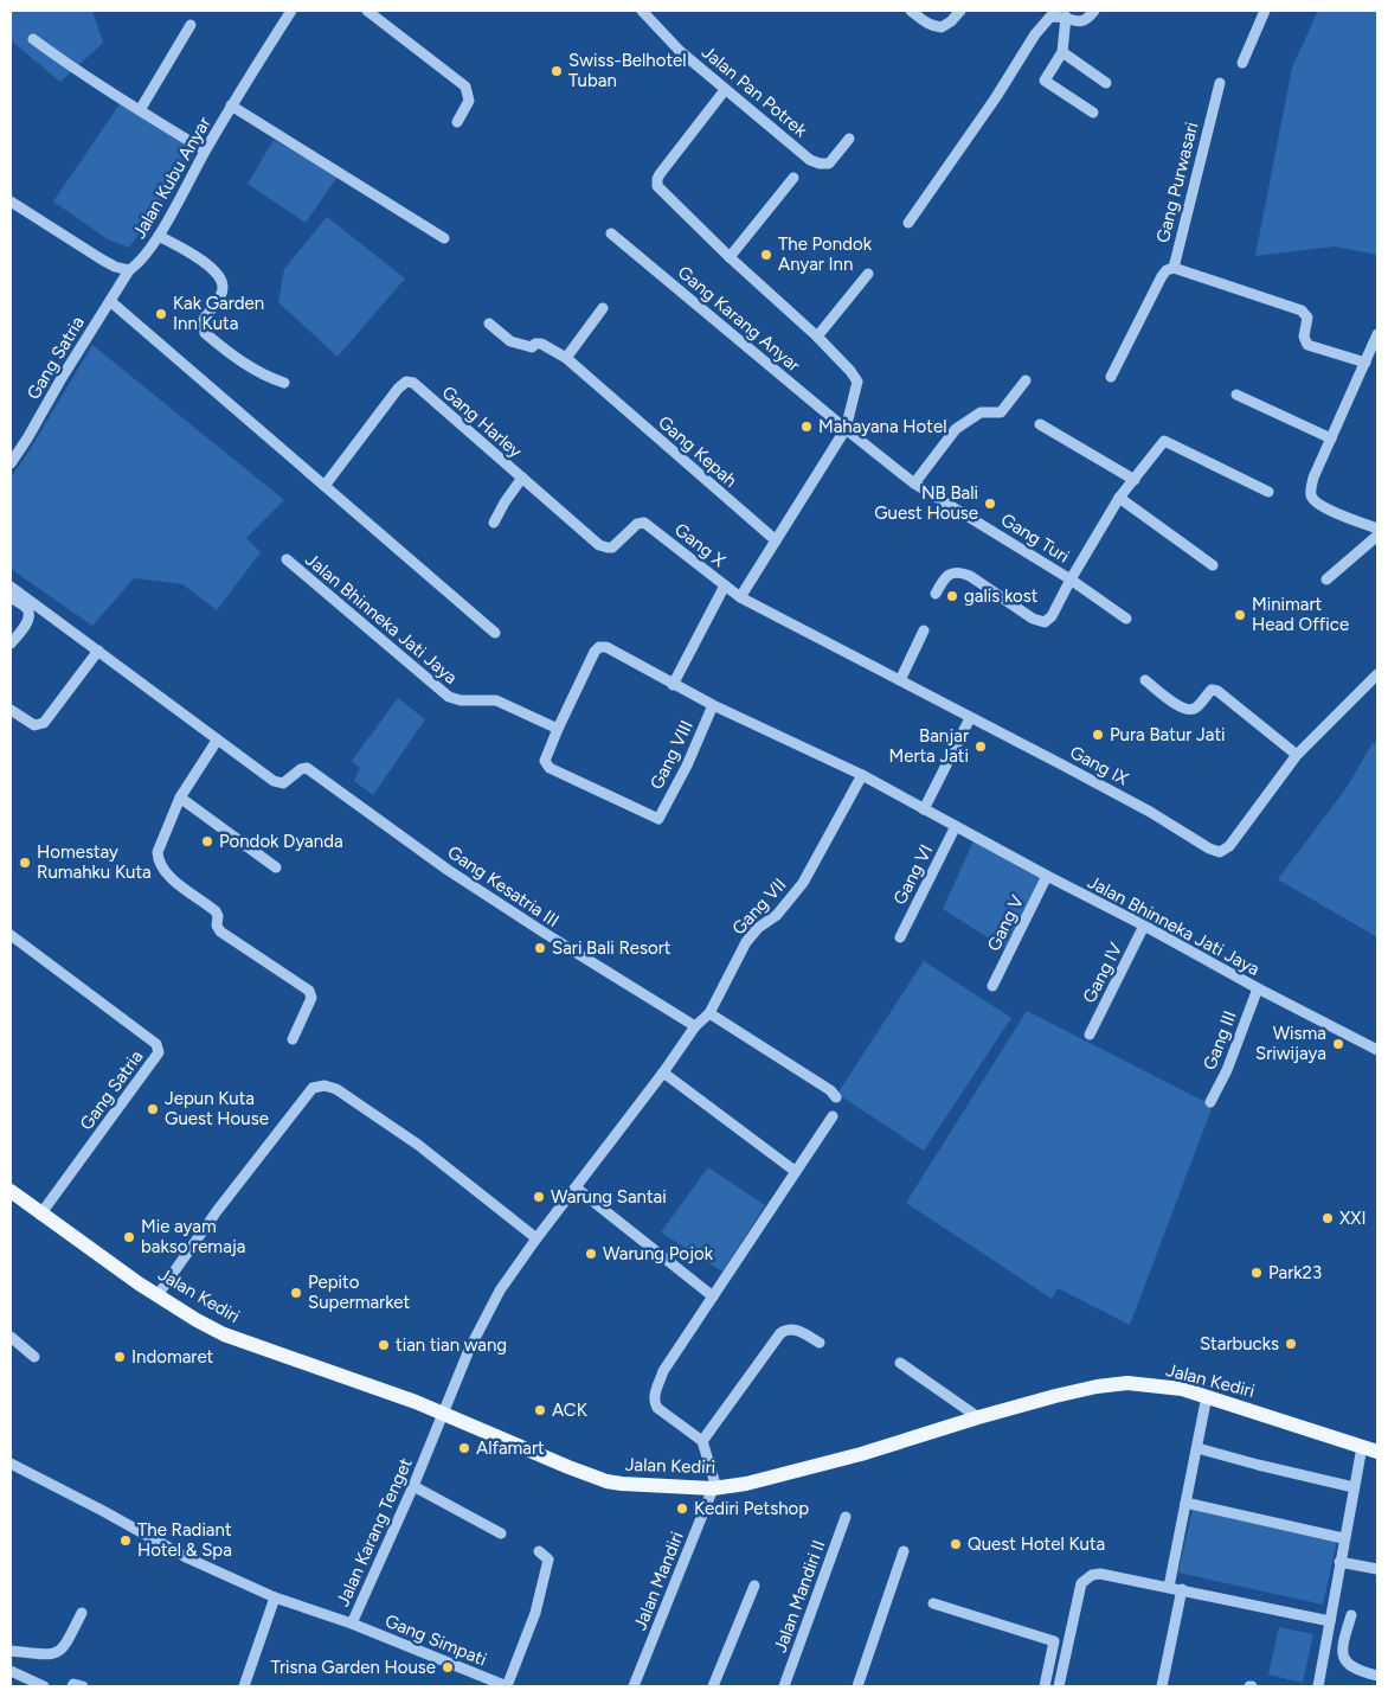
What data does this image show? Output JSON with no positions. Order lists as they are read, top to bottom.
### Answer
{
  "streets": {
    "main road": ["Jalan Kediri"],
    "street": [
      "Jalan Pan Potrek",
      "Jalan Kubu Anyar",
      "Gang Purwasari",
      "Gang Karang Anyar",
      "Gang Satria",
      "Gang Harley",
      "Gang Kepah",
      "Gang Turi",
      "Gang X",
      "Jalan Bhinneka Jati Jaya",
      "Gang VIII",
      "Gang IX",
      "Gang VI",
      "Gang Kesatria III",
      "Gang VII",
      "Gang V",
      "Gang IV",
      "Gang III",
      "Jalan Karang Tenget",
      "Jalan Mandiri",
      "Jalan Mandiri II",
      "Gang Simpati"
    ]
  },
  "crossings": [
    ["Jalan Kubu Anyar", "Gang Satria"],
    ["Gang Karang Anyar", "Gang Turi"],
    ["Gang Satria", "Jalan Kediri"],
    ["Gang Harley", "Gang X"],
    ["Gang X", "Gang IX"],
    ["Jalan Bhinneka Jati Jaya", "Gang VIII"],
    ["Jalan Bhinneka Jati Jaya", "Gang VI"],
    ["Jalan Bhinneka Jati Jaya", "Gang VII"],
    ["Jalan Bhinneka Jati Jaya", "Gang V"],
    ["Jalan Bhinneka Jati Jaya", "Gang IV"],
    ["Jalan Bhinneka Jati Jaya", "Gang III"],
    ["Gang Kesatria III", "Gang VII"],
    ["Jalan Kediri", "Jalan Karang Tenget"],
    ["Jalan Kediri", "Jalan Mandiri"],
    ["Jalan Karang Tenget", "Gang Simpati"]
  ],
  "places": [
    "Swiss-Belhotel Tuban",
    "The Pondok Anyar Inn",
    "Kak Garden Inn Kuta",
    "Mahayana Hotel",
    "NB Bali Guest House",
    "galis kost",
    "Minimart Head Office",
    "Pura Batur Jati",
    "Banjar Merta Jati",
    "Pondok Dyanda",
    "Homestay Rumahku Kuta",
    "Sari Bali Resort",
    "Wisma Sriwijaya",
    "Jepun Kuta Guest House",
    "Warung Santai",
    "XXI",
    "Mie ayam bakso remaja",
    "Warung Pojok",
    "Park23",
    "Pepito Supermarket",
    "Starbucks",
    "tian tian wang",
    "Indomaret",
    "ACK",
    "Alfamart",
    "Kediri Petshop",
    "The Radiant Hotel & Spa",
    "Quest Hotel Kuta",
    "Trisna Garden House"
  ]
}
